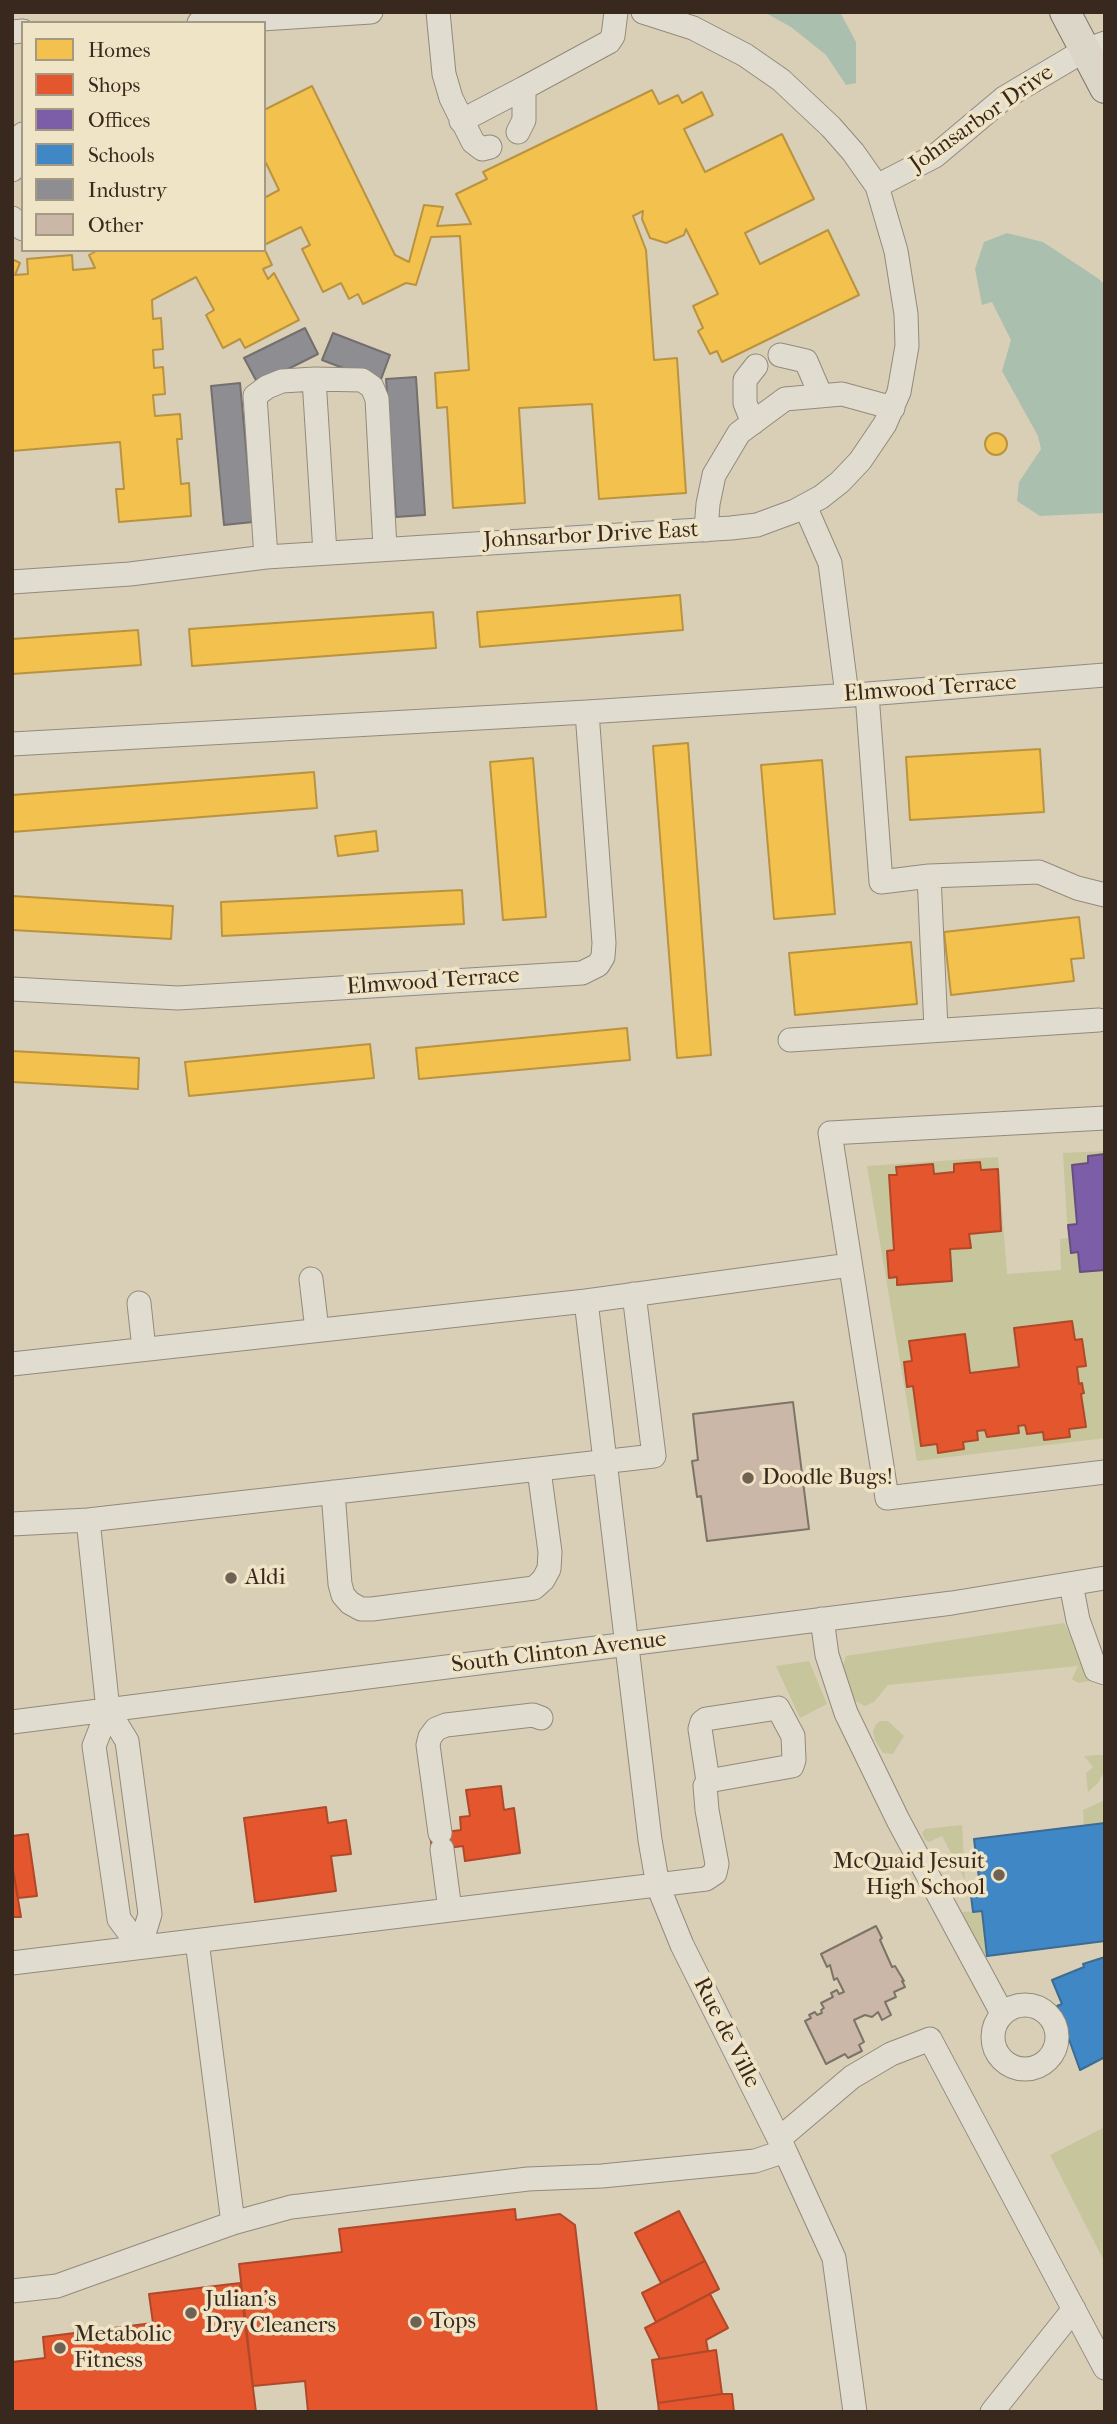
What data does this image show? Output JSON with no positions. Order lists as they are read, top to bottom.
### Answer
{
  "streets": {
    "street": [
      "Johnsarbor Drive",
      "Johnsarbor Drive East",
      "Elmwood Terrace",
      "South Clinton Avenue",
      "Rue de Ville"
    ]
  },
  "crossings": [
    ["Johnsarbor Drive", "Johnsarbor Drive East"],
    ["South Clinton Avenue", "Rue de Ville"]
  ],
  "places": [
    "Doodle Bugs!",
    "Aldi",
    "McQuaid Jesuit High School",
    "Julian's Dry Cleaners",
    "Tops",
    "Metabolic Fitness"
  ],
  "legend": [
    "Homes",
    "Shops",
    "Offices",
    "Schools",
    "Industry",
    "Other"
  ]
}
